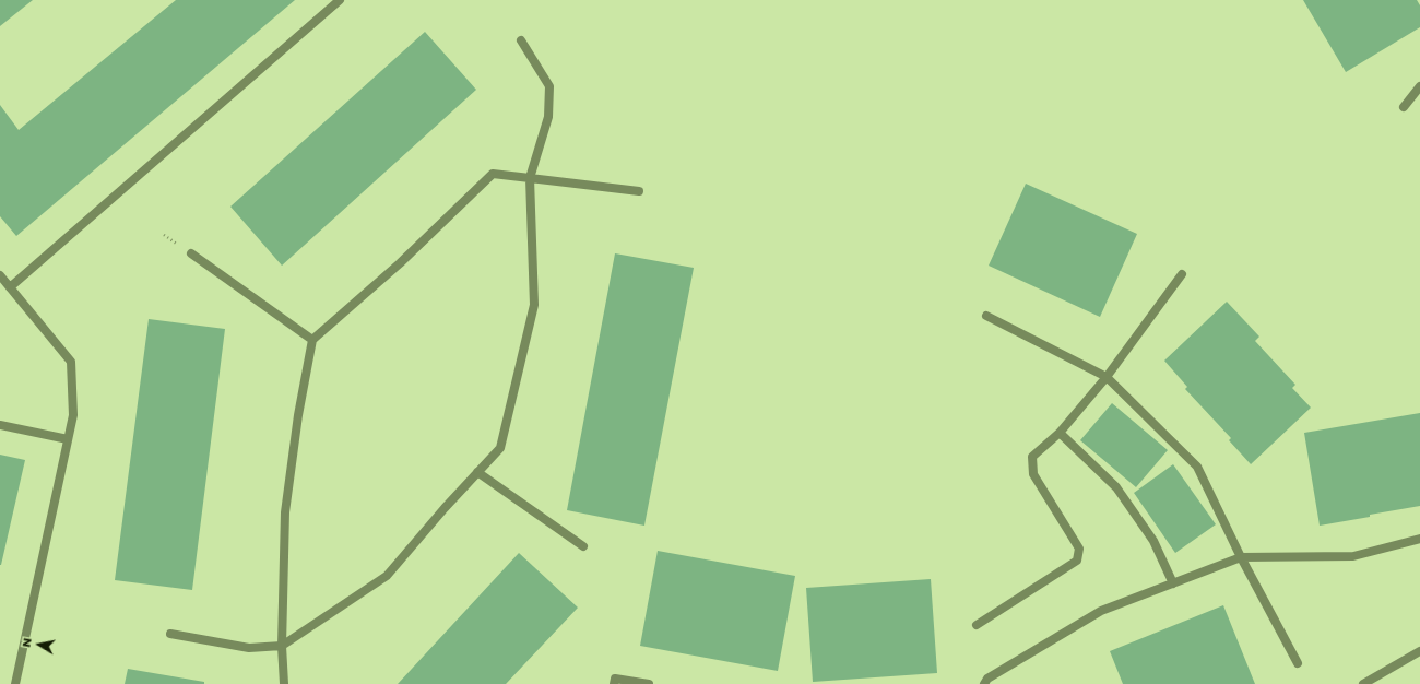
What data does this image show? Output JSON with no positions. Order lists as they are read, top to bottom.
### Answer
{
  "north": "left"
}
